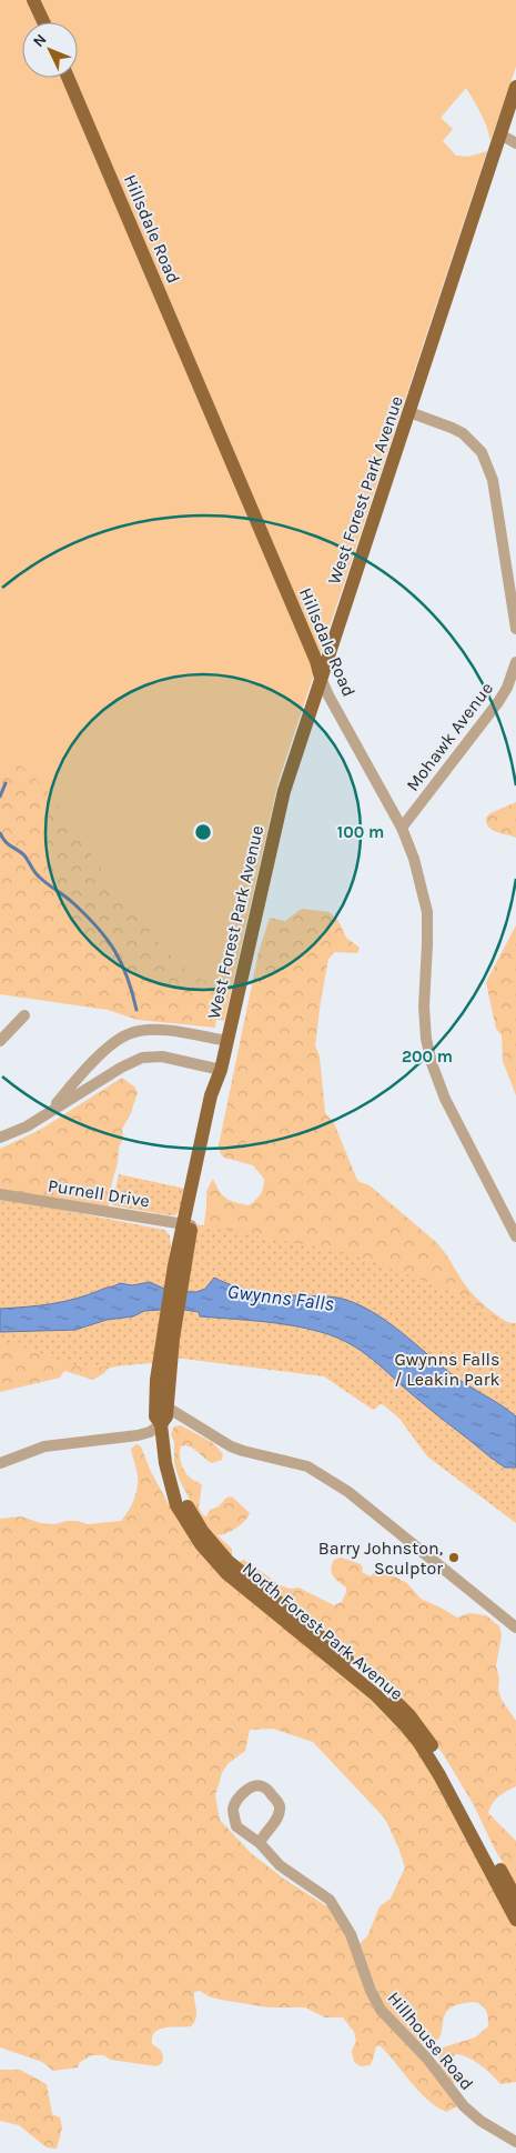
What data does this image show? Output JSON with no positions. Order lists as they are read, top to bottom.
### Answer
{
  "streets": {
    "main road": ["Hillsdale Road", "West Forest Park Avenue", "North Forest Park Avenue"],
    "street": ["Mohawk Avenue", "Purnell Drive", "Hillhouse Road"]
  },
  "crossings": [
    ["Hillsdale Road", "West Forest Park Avenue"],
    ["Hillsdale Road", "Mohawk Avenue"],
    ["West Forest Park Avenue", "Purnell Drive"],
    ["West Forest Park Avenue", "North Forest Park Avenue"]
  ],
  "water": ["Gwynns Falls"],
  "parks": ["Gwynns Falls / Leakin Park"],
  "places": ["Barry Johnston, Sculptor"],
  "north": "top left",
  "rings": ["100 m", "200 m"]
}
